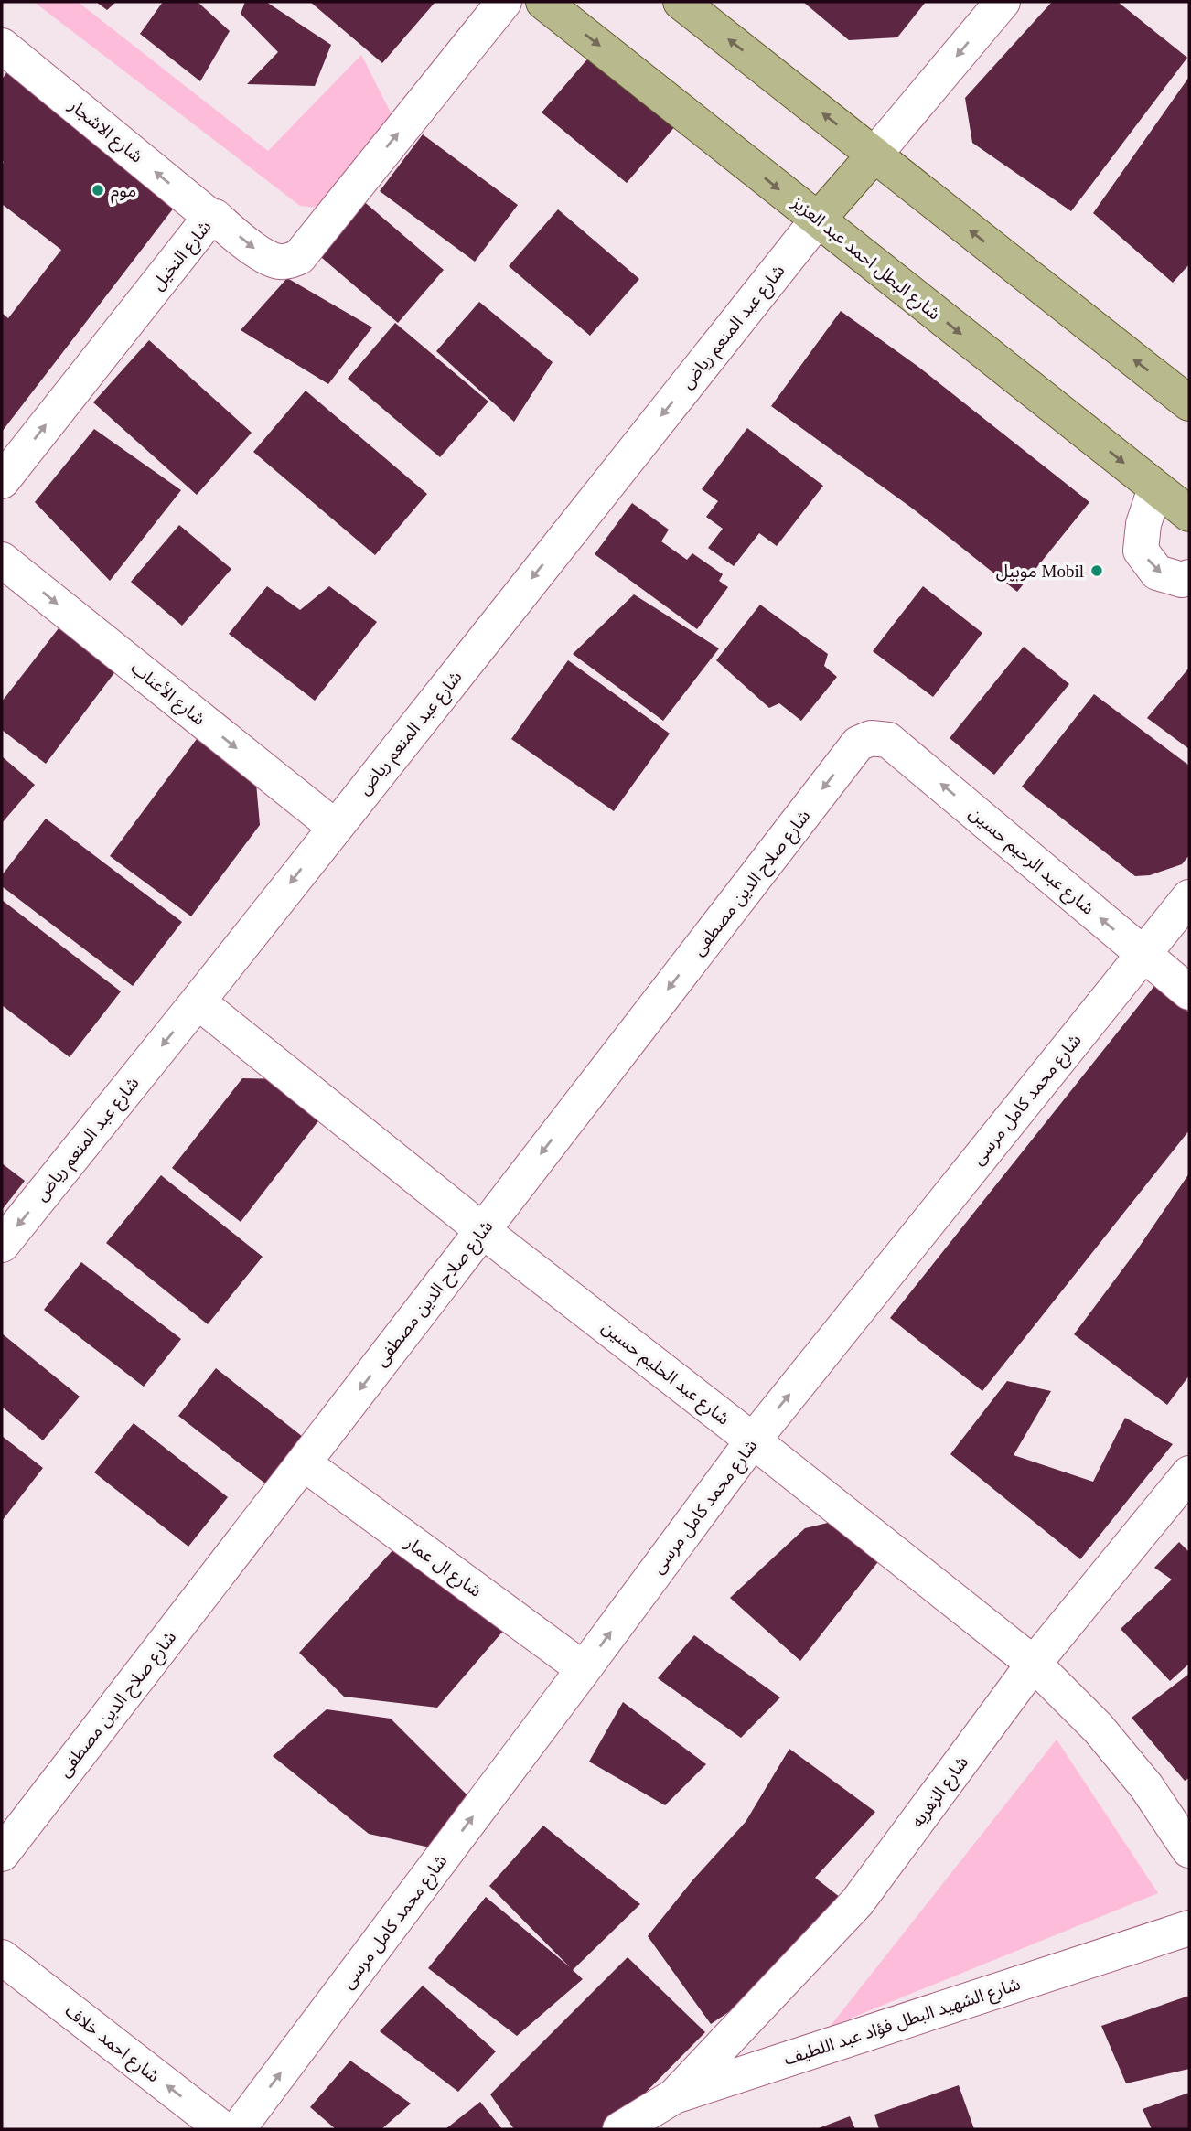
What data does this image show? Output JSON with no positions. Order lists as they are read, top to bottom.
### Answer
{
  "streets": {
    "main road": ["شارع البطل احمد عبد العزيز"],
    "street": [
      "شارع الاشجار",
      "شارع النخيل",
      "شارع عبد المنعم رياض",
      "شارع الأعناب",
      "شارع عبد الرحيم حسين",
      "شارع صلاح الدين مصطفى",
      "شارع محمد كامل مرسى",
      "شارع عبد الحليم حسين",
      "شارع ال عمار",
      "شارع الزهريه",
      "شارع الشهيد البطل فؤاد عبد اللطيف",
      "شارع احمد خلاف"
    ]
  },
  "crossings": [
    ["شارع الاشجار", "شارع النخيل"],
    ["شارع البطل احمد عبد العزيز", "شارع عبد المنعم رياض"],
    ["شارع عبد المنعم رياض", "شارع الأعناب"],
    ["شارع عبد المنعم رياض", "شارع عبد الحليم حسين"],
    ["شارع عبد الرحيم حسين", "شارع صلاح الدين مصطفى"],
    ["شارع عبد الرحيم حسين", "شارع محمد كامل مرسى"],
    ["شارع صلاح الدين مصطفى", "شارع عبد الحليم حسين"],
    ["شارع صلاح الدين مصطفى", "شارع ال عمار"],
    ["شارع محمد كامل مرسى", "شارع عبد الحليم حسين"],
    ["شارع محمد كامل مرسى", "شارع ال عمار"],
    ["شارع عبد الحليم حسين", "شارع الزهريه"],
    ["شارع الزهريه", "شارع الشهيد البطل فؤاد عبد اللطيف"]
  ],
  "one_way": [
    "شارع الاشجار",
    "شارع النخيل",
    "شارع عبد المنعم رياض",
    "شارع الأعناب",
    "شارع عبد الرحيم حسين",
    "شارع صلاح الدين مصطفى",
    "شارع محمد كامل مرسى",
    "شارع احمد خلاف"
  ],
  "places": ["موم", "موبيل Mobil"]
}
